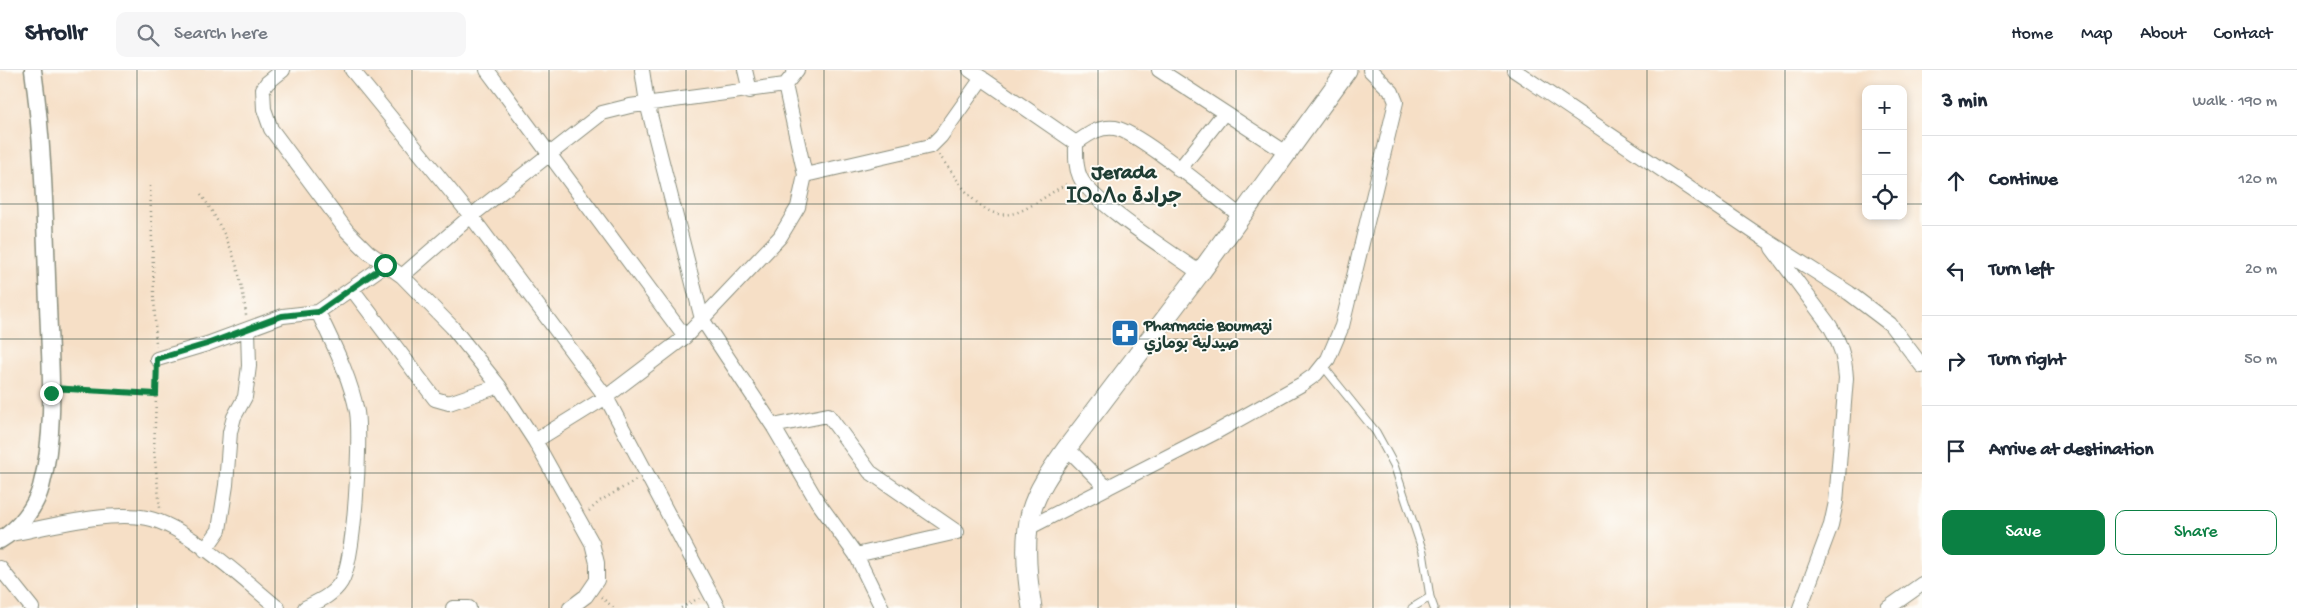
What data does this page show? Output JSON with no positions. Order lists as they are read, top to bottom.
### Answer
{
  "districts": ["Jerada ⵊⵔⴰⴷⴰ جرادة"],
  "places": {
    "pharmacy": ["Pharmacie Boumazi صيدلية بومازي"]
  },
  "page": {
    "header": "Strollr",
    "search": "Search here",
    "nav": [
      "Home",
      "Map",
      "About",
      "Contact"
    ],
    "heading": ["3 min", "Walk · 190 m"],
    "map_buttons": ["+", "−"],
    "list": [
      ["Continue", "120 m"],
      ["Turn left", "20 m"],
      ["Turn right", "50 m"],
      "Arrive at destination"
    ],
    "buttons": ["Save", "Share"]
  }
}
